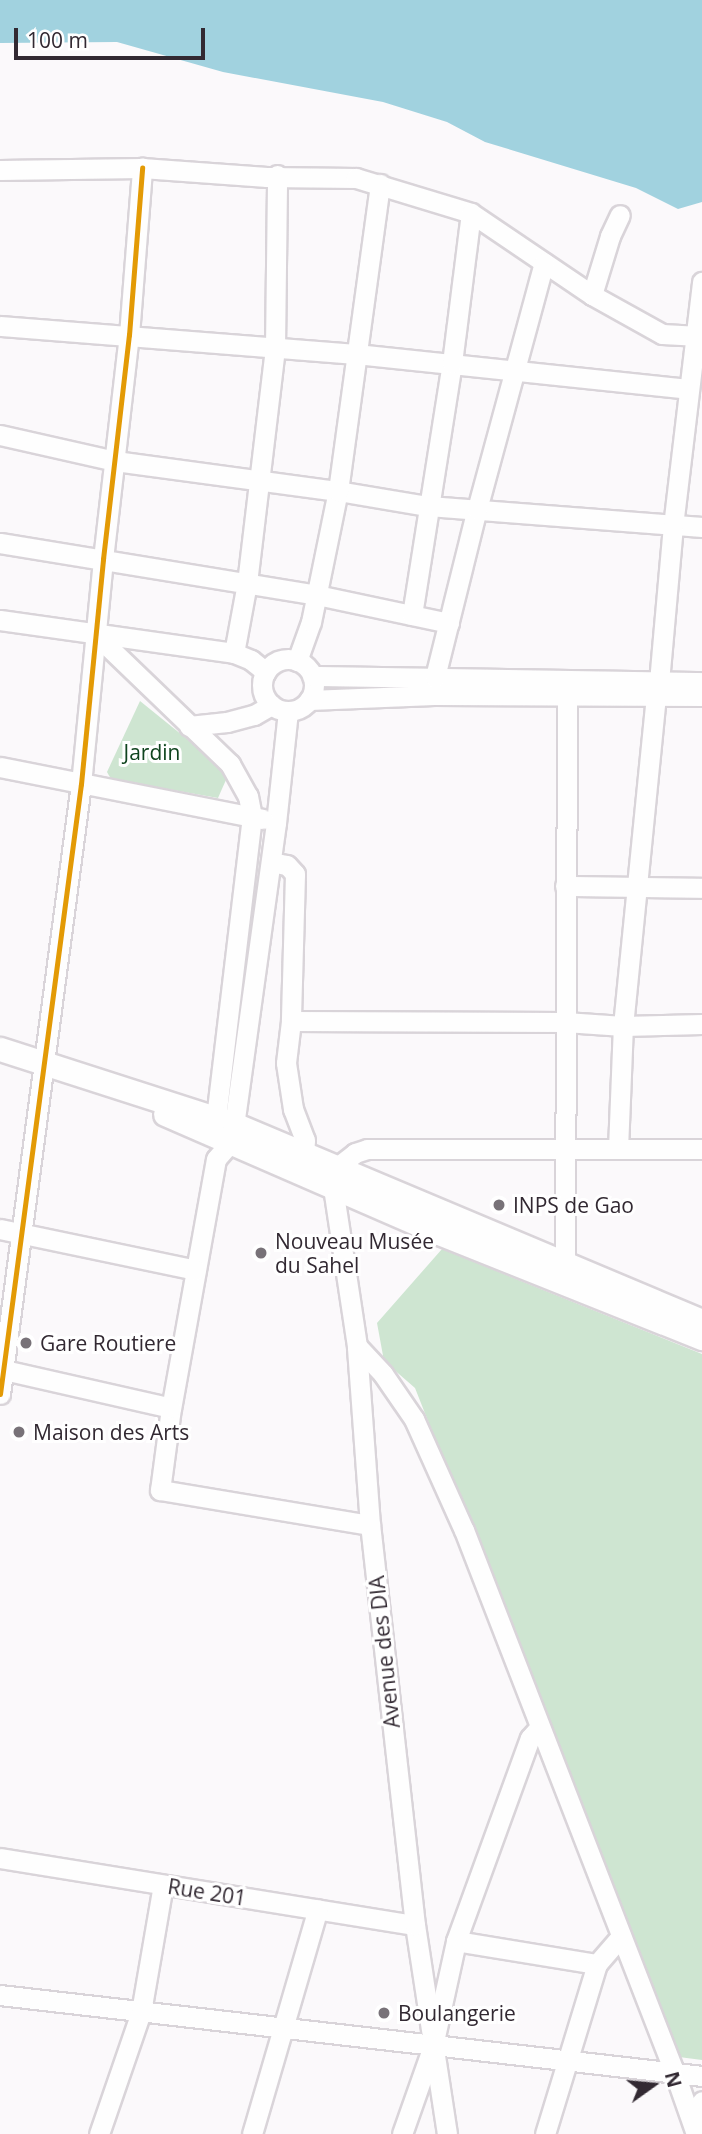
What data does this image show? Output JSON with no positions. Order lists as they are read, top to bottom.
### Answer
{
  "streets": {
    "street": ["Avenue des DIA", "Rue 201"]
  },
  "crossings": [
    ["Avenue des DIA", "Rue 201"]
  ],
  "parks": ["Jardin"],
  "places": [
    "INPS de Gao",
    "Nouveau Musée du Sahel",
    "Gare Routiere",
    "Maison des Arts",
    "Boulangerie"
  ],
  "scale_bar": "100 m",
  "north": "right"
}
